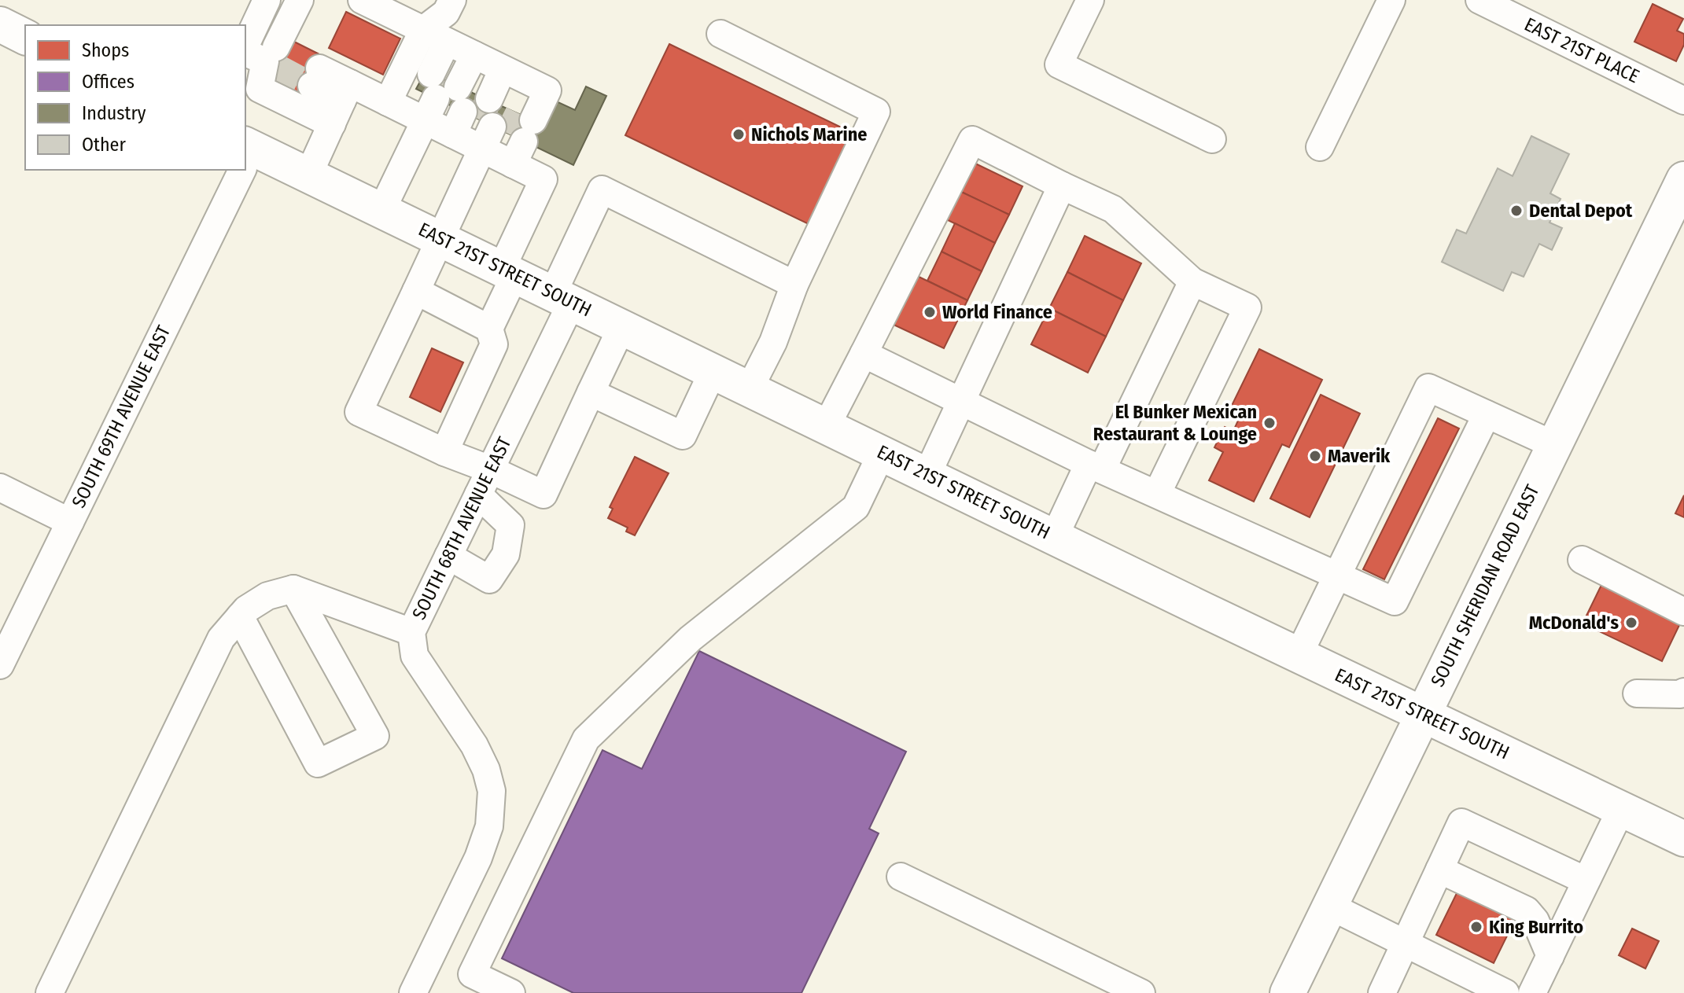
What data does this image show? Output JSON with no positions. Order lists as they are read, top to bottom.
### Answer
{
  "streets": {
    "main road": ["EAST 21ST STREET SOUTH", "SOUTH SHERIDAN ROAD EAST"],
    "street": ["EAST 21ST PLACE", "SOUTH 69TH AVENUE EAST", "SOUTH 68TH AVENUE EAST"]
  },
  "crossings": [
    ["EAST 21ST STREET SOUTH", "SOUTH 68TH AVENUE EAST"],
    ["EAST 21ST STREET SOUTH", "SOUTH SHERIDAN ROAD EAST"]
  ],
  "places": [
    "Nichols Marine",
    "Dental Depot",
    "World Finance",
    "El Bunker Mexican Restaurant & Lounge",
    "Maverik",
    "McDonald's",
    "King Burrito"
  ],
  "legend": [
    "Shops",
    "Offices",
    "Industry",
    "Other"
  ]
}
